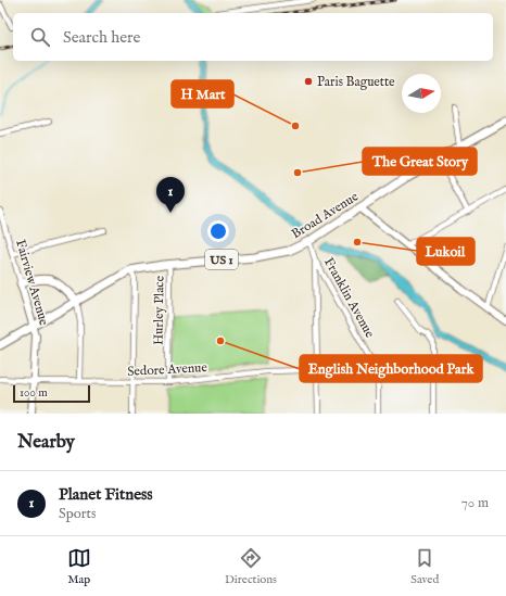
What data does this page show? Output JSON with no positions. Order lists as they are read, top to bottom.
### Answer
{
  "streets": {
    "main road": ["Broad Avenue", "US 1"],
    "street": [
      "Fairview Avenue",
      "Franklin Avenue",
      "Hurley Place",
      "Sedore Avenue"
    ]
  },
  "crossings": [
    ["Broad Avenue", "Fairview Avenue"],
    ["Broad Avenue", "Franklin Avenue"],
    ["Broad Avenue", "Hurley Place"],
    ["Fairview Avenue", "Sedore Avenue"],
    ["Hurley Place", "Sedore Avenue"]
  ],
  "places": [
    "Paris Baguette",
    "H Mart",
    "The Great Story",
    "Lukoil",
    "English Neighborhood Park"
  ],
  "scale_bar": "100 m",
  "north": "right",
  "page": {
    "search": "Search here",
    "pins": "1",
    "scale": "100 m",
    "heading": "Nearby",
    "list": [
      {
        "mark": "1",
        "name": "Planet Fitness",
        "note": "Sports",
        "value": "70 m"
      }
    ],
    "nav": ["Map", "Directions", "Saved"]
  }
}
